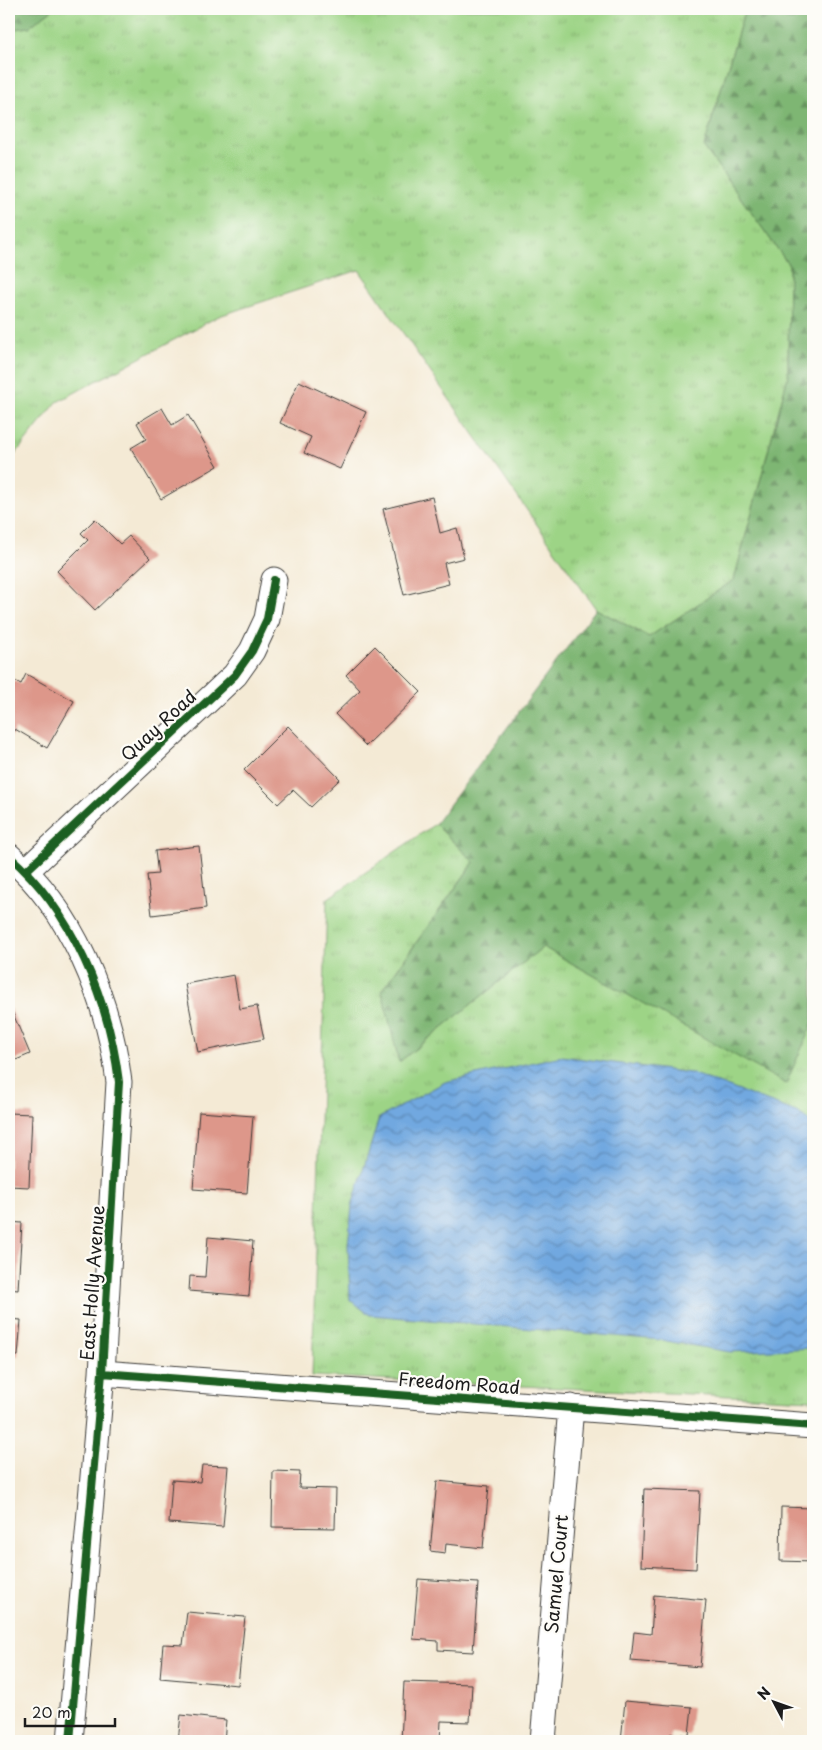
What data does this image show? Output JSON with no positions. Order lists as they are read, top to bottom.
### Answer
{
  "streets": {
    "street": [
      "Quay Road",
      "East Holly Avenue",
      "Freedom Road",
      "Samuel Court"
    ]
  },
  "crossings": [
    ["Quay Road", "East Holly Avenue"],
    ["East Holly Avenue", "Freedom Road"],
    ["Freedom Road", "Samuel Court"]
  ],
  "scale_bar": "20 m",
  "north": "top left"
}
